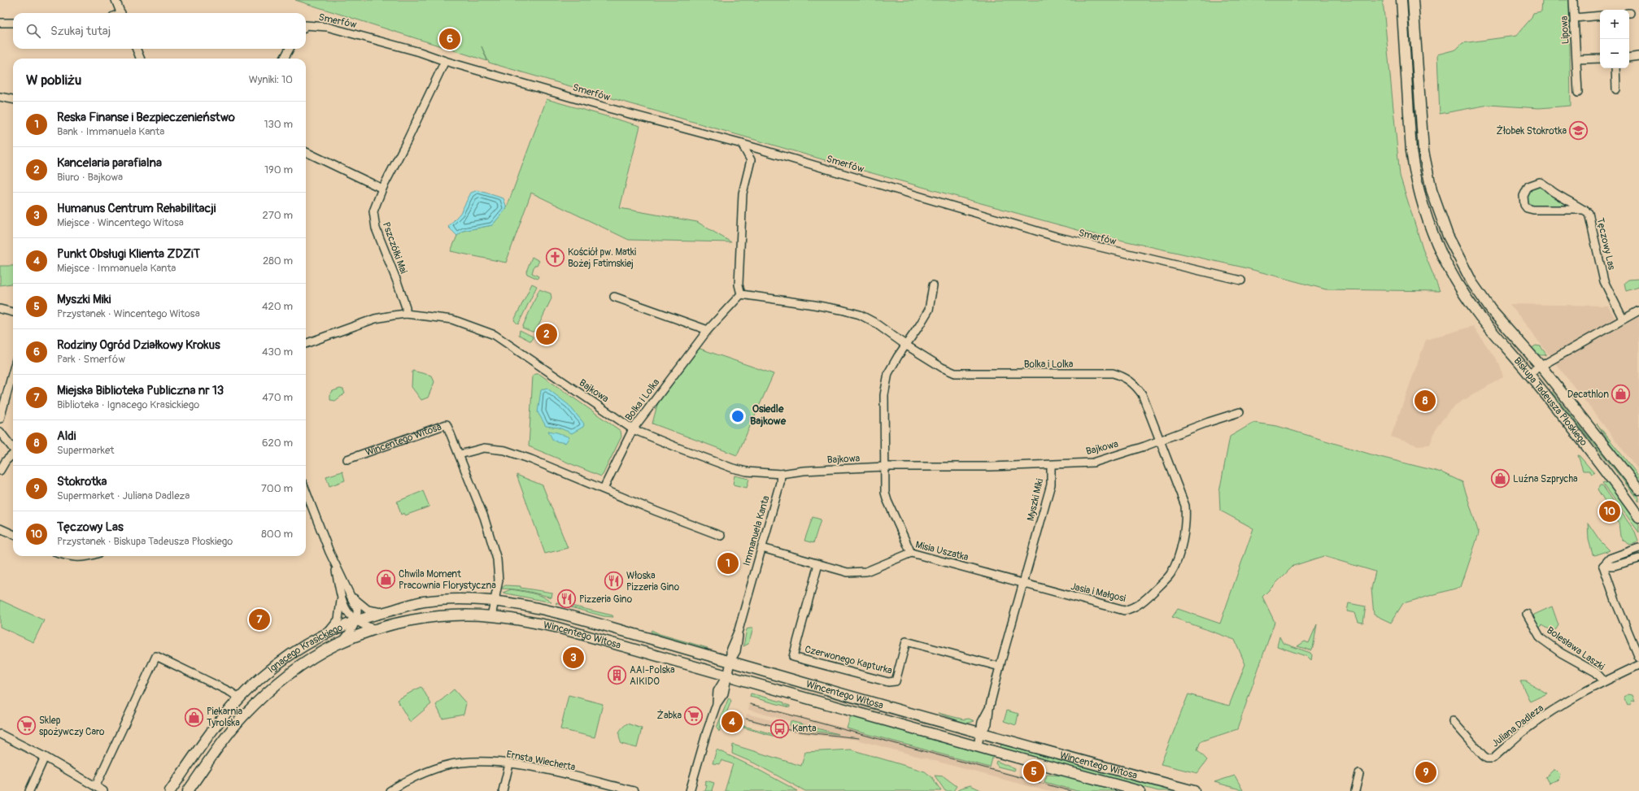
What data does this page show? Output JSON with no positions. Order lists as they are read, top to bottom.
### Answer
{
  "streets": {
    "main road": ["Biskupa Tadeusza Płoskiego", "Wincentego Witosa", "Ignacego Krasickiego"],
    "street": [
      "Smerfów",
      "Lipowa",
      "Tęczowy Las",
      "Pszczółki Mai",
      "Bolka i Lolka",
      "Bajkowa",
      "Myszki Miki",
      "Immanuela Kanta",
      "Misia Uszatka",
      "Jasia i Małgosi",
      "Bolesława Laszki",
      "Czerwonego Kapturka",
      "Juliana Dadleza",
      "Ernsta Wiecherta"
    ]
  },
  "crossings": [
    ["Smerfów", "Pszczółki Mai"],
    ["Pszczółki Mai", "Bajkowa"],
    ["Bolka i Lolka", "Bajkowa"],
    ["Bolka i Lolka", "Jasia i Małgosi"],
    ["Bajkowa", "Myszki Miki"],
    ["Bajkowa", "Immanuela Kanta"],
    ["Bajkowa", "Jasia i Małgosi"],
    ["Wincentego Witosa", "Myszki Miki"],
    ["Wincentego Witosa", "Immanuela Kanta"],
    ["Wincentego Witosa", "Ignacego Krasickiego"],
    ["Myszki Miki", "Misia Uszatka"],
    ["Myszki Miki", "Jasia i Małgosi"],
    ["Myszki Miki", "Czerwonego Kapturka"],
    ["Immanuela Kanta", "Misia Uszatka"],
    ["Misia Uszatka", "Jasia i Małgosi"],
    ["Misia Uszatka", "Czerwonego Kapturka"],
    ["Bolesława Laszki", "Juliana Dadleza"]
  ],
  "districts": ["Osiedle Bajkowe"],
  "places": {
    "school or university": ["Żłobek Stokrotka"],
    "church": ["Kościół pw. Matki Bożej Fatimskiej"],
    "shop": [
      "Decathlon",
      "Luźna Szprycha",
      "Chwila Moment Pracownia Florystyczna",
      "Piekarnia Tyrolska"
    ],
    "restaurant": ["Włoska Pizzeria Gino", "Pizzeria Gino"],
    "building": ["AAI-Polska AIKIDO"],
    "supermarket": ["Żabka", "Sklep spożywczy Caro"],
    "bus stop": ["Kanta"]
  },
  "page": {
    "map_buttons": ["+", "−"],
    "search": "Szukaj tutaj",
    "pins": [
      "6",
      "2",
      "8",
      "10",
      "1",
      "7",
      "3",
      "4",
      "5",
      "9"
    ],
    "heading": ["W pobliżu", "Wyniki: 10"],
    "list": [
      {
        "mark": "1",
        "name": "Reska Finanse i Bezpieczenieństwo",
        "note": "Bank · Immanuela Kanta",
        "value": "130 m"
      },
      {
        "mark": "2",
        "name": "Kancelaria parafialna",
        "note": "Biuro · Bajkowa",
        "value": "190 m"
      },
      {
        "mark": "3",
        "name": "Humanus Centrum Rehabilitacji",
        "note": "Miejsce · Wincentego Witosa",
        "value": "270 m"
      },
      {
        "mark": "4",
        "name": "Punkt Obsługi Klienta ZDZiT",
        "note": "Miejsce · Immanuela Kanta",
        "value": "280 m"
      },
      {
        "mark": "5",
        "name": "Myszki Miki",
        "note": "Przystanek · Wincentego Witosa",
        "value": "420 m"
      },
      {
        "mark": "6",
        "name": "Rodziny Ogród Działkowy Krokus",
        "note": "Park · Smerfów",
        "value": "430 m"
      },
      {
        "mark": "7",
        "name": "Miejska Biblioteka Publiczna nr 13",
        "note": "Biblioteka · Ignacego Krasickiego",
        "value": "470 m"
      },
      {
        "mark": "8",
        "name": "Aldi",
        "note": "Supermarket",
        "value": "620 m"
      },
      {
        "mark": "9",
        "name": "Stokrotka",
        "note": "Supermarket · Juliana Dadleza",
        "value": "700 m"
      },
      {
        "mark": "10",
        "name": "Tęczowy Las",
        "note": "Przystanek · Biskupa Tadeusza Płoskiego",
        "value": "800 m"
      }
    ]
  }
}
